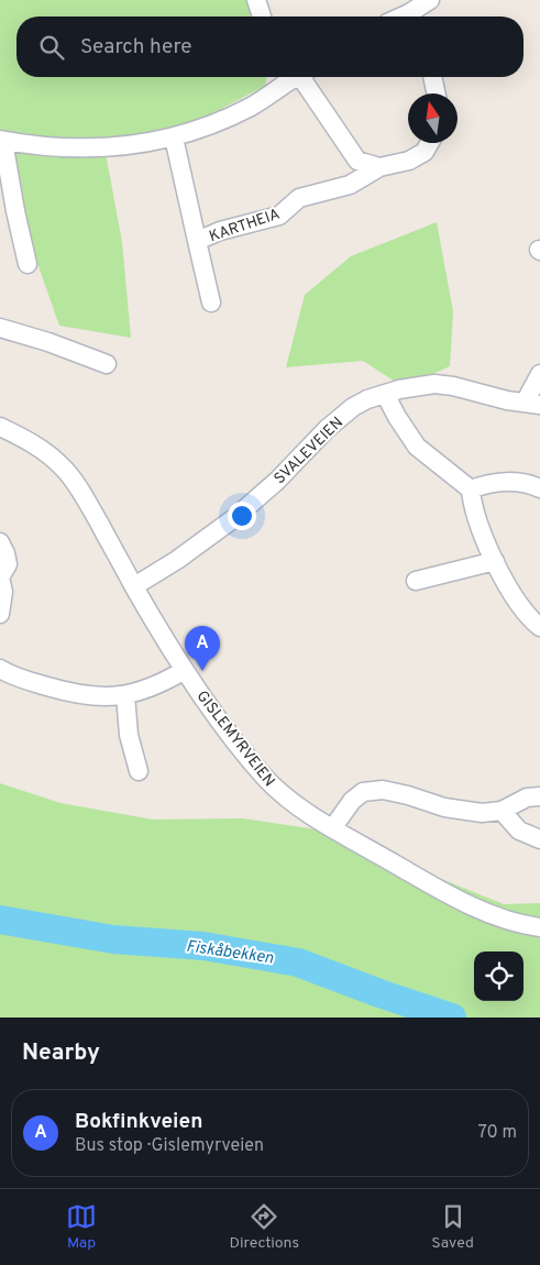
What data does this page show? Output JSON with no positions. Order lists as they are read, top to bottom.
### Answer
{
  "streets": {
    "street": ["KARTHEIA", "SVALEVEIEN", "GISLEMYRVEIEN"]
  },
  "crossings": [
    ["SVALEVEIEN", "GISLEMYRVEIEN"]
  ],
  "water": ["Fiskåbekken"],
  "north": "top",
  "page": {
    "search": "Search here",
    "pins": "A",
    "heading": "Nearby",
    "list": [
      {
        "mark": "A",
        "name": "Bokfinkveien",
        "note": "Bus stop · Gislemyrveien",
        "value": "70 m"
      }
    ],
    "nav": ["Map", "Directions", "Saved"]
  }
}
